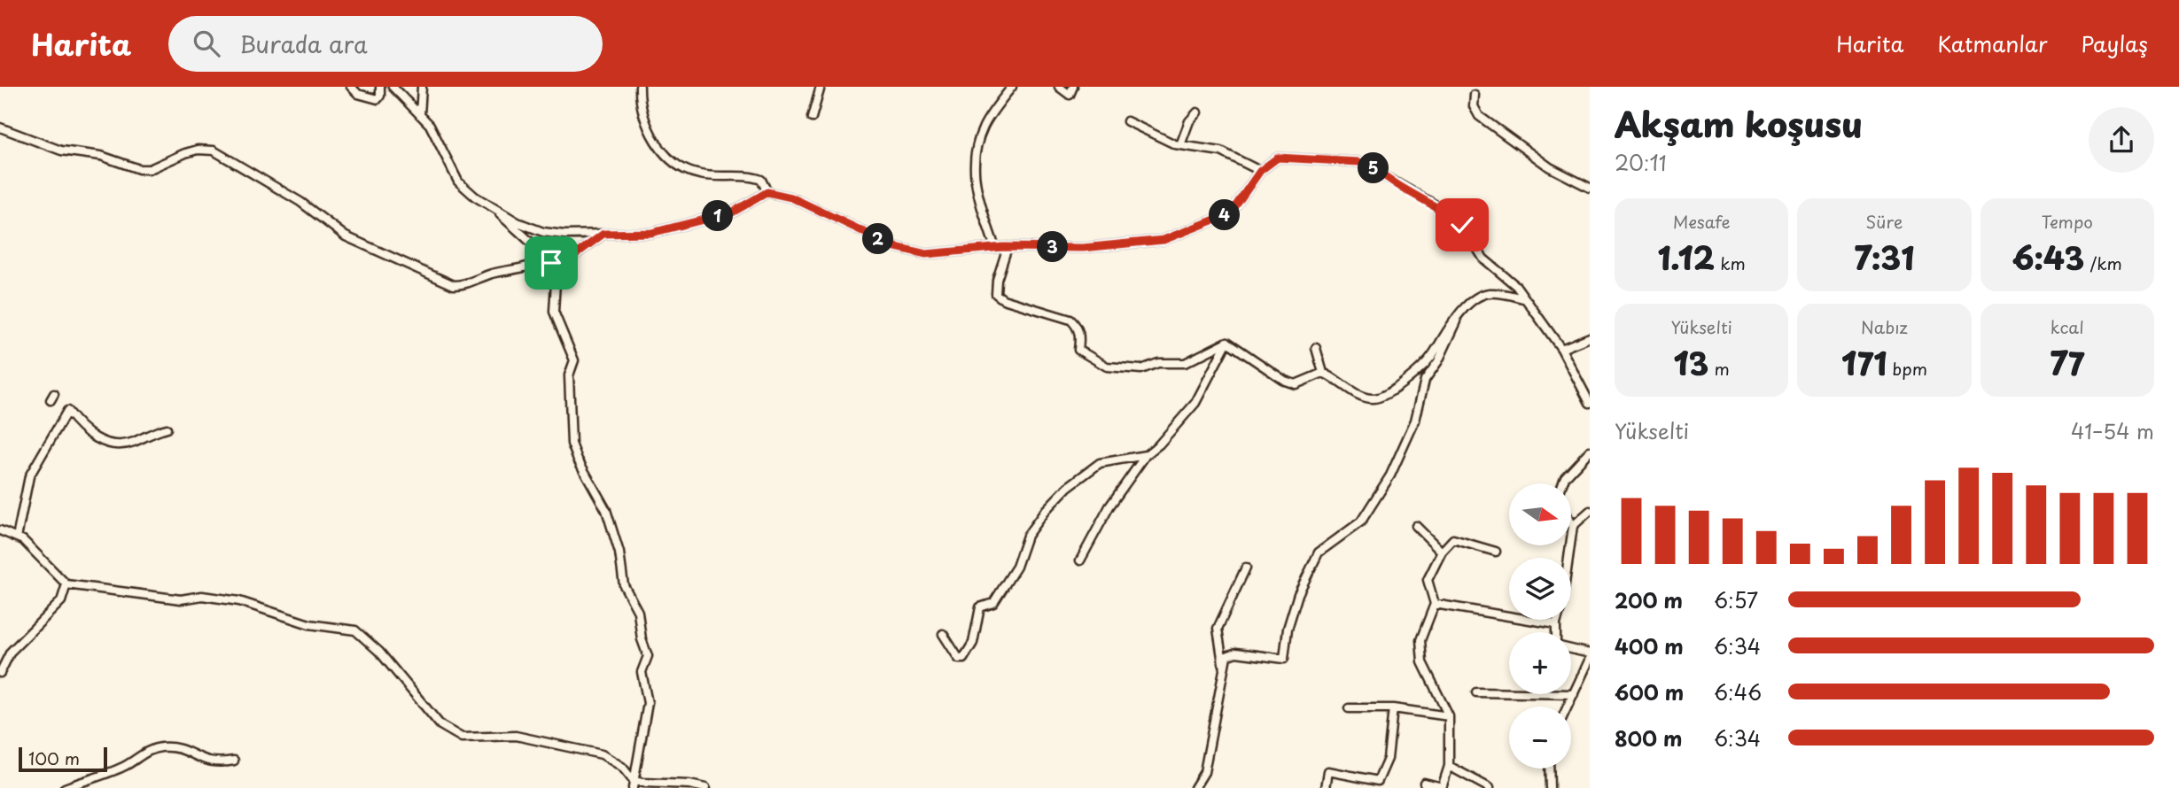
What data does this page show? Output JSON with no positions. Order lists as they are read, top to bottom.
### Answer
{
  "scale_bar": "100 m",
  "north": "right",
  "page": {
    "header": "Harita",
    "search": "Burada ara",
    "nav": ["Harita", "Katmanlar", "Paylaş"],
    "heading": ["Akşam koşusu", "20:11"],
    "pins": [
      "5",
      "4",
      "1",
      "2",
      "3"
    ],
    "stats": [
      ["Mesafe", "1.12 km"],
      ["Süre", "7:31"],
      ["Tempo", "6:43 /km"],
      ["Yükselti", "13 m"],
      ["Nabız", "171 bpm"],
      ["kcal", "77"]
    ],
    "chart": ["Yükselti", "41–54 m"],
    "map_buttons": ["+", "−"],
    "list": [
      {
        "name": "200 m",
        "note": "6:57"
      },
      {
        "name": "400 m",
        "note": "6:34"
      },
      {
        "name": "600 m",
        "note": "6:46"
      },
      {
        "name": "800 m",
        "note": "6:34"
      }
    ],
    "scale": "100 m"
  }
}
